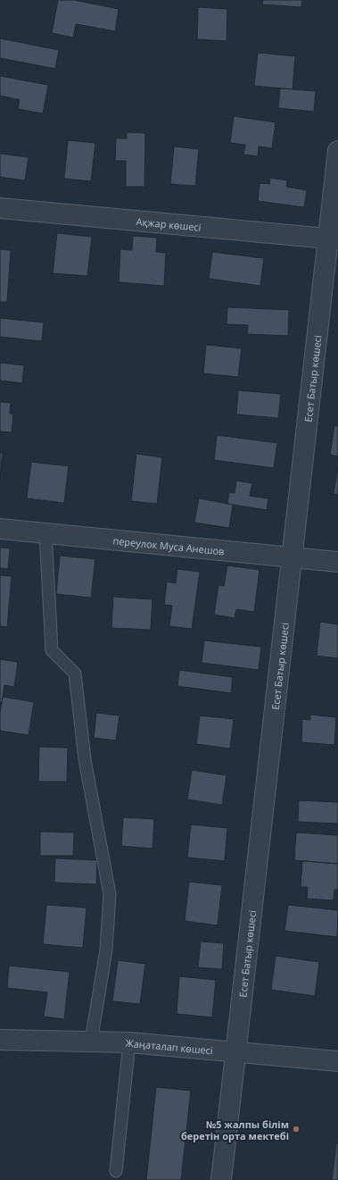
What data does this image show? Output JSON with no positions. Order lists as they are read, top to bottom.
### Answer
{
  "streets": {
    "street": [
      "Ақжар көшесі",
      "Есет Батыр көшесі",
      "переулок Муса Анешов",
      "Жаңаталап көшесі"
    ]
  },
  "crossings": [
    ["Ақжар көшесі", "Есет Батыр көшесі"],
    ["Есет Батыр көшесі", "переулок Муса Анешов"],
    ["Есет Батыр көшесі", "Жаңаталап көшесі"]
  ],
  "places": ["№5 жалпы білім беретін орта мектебі"]
}
